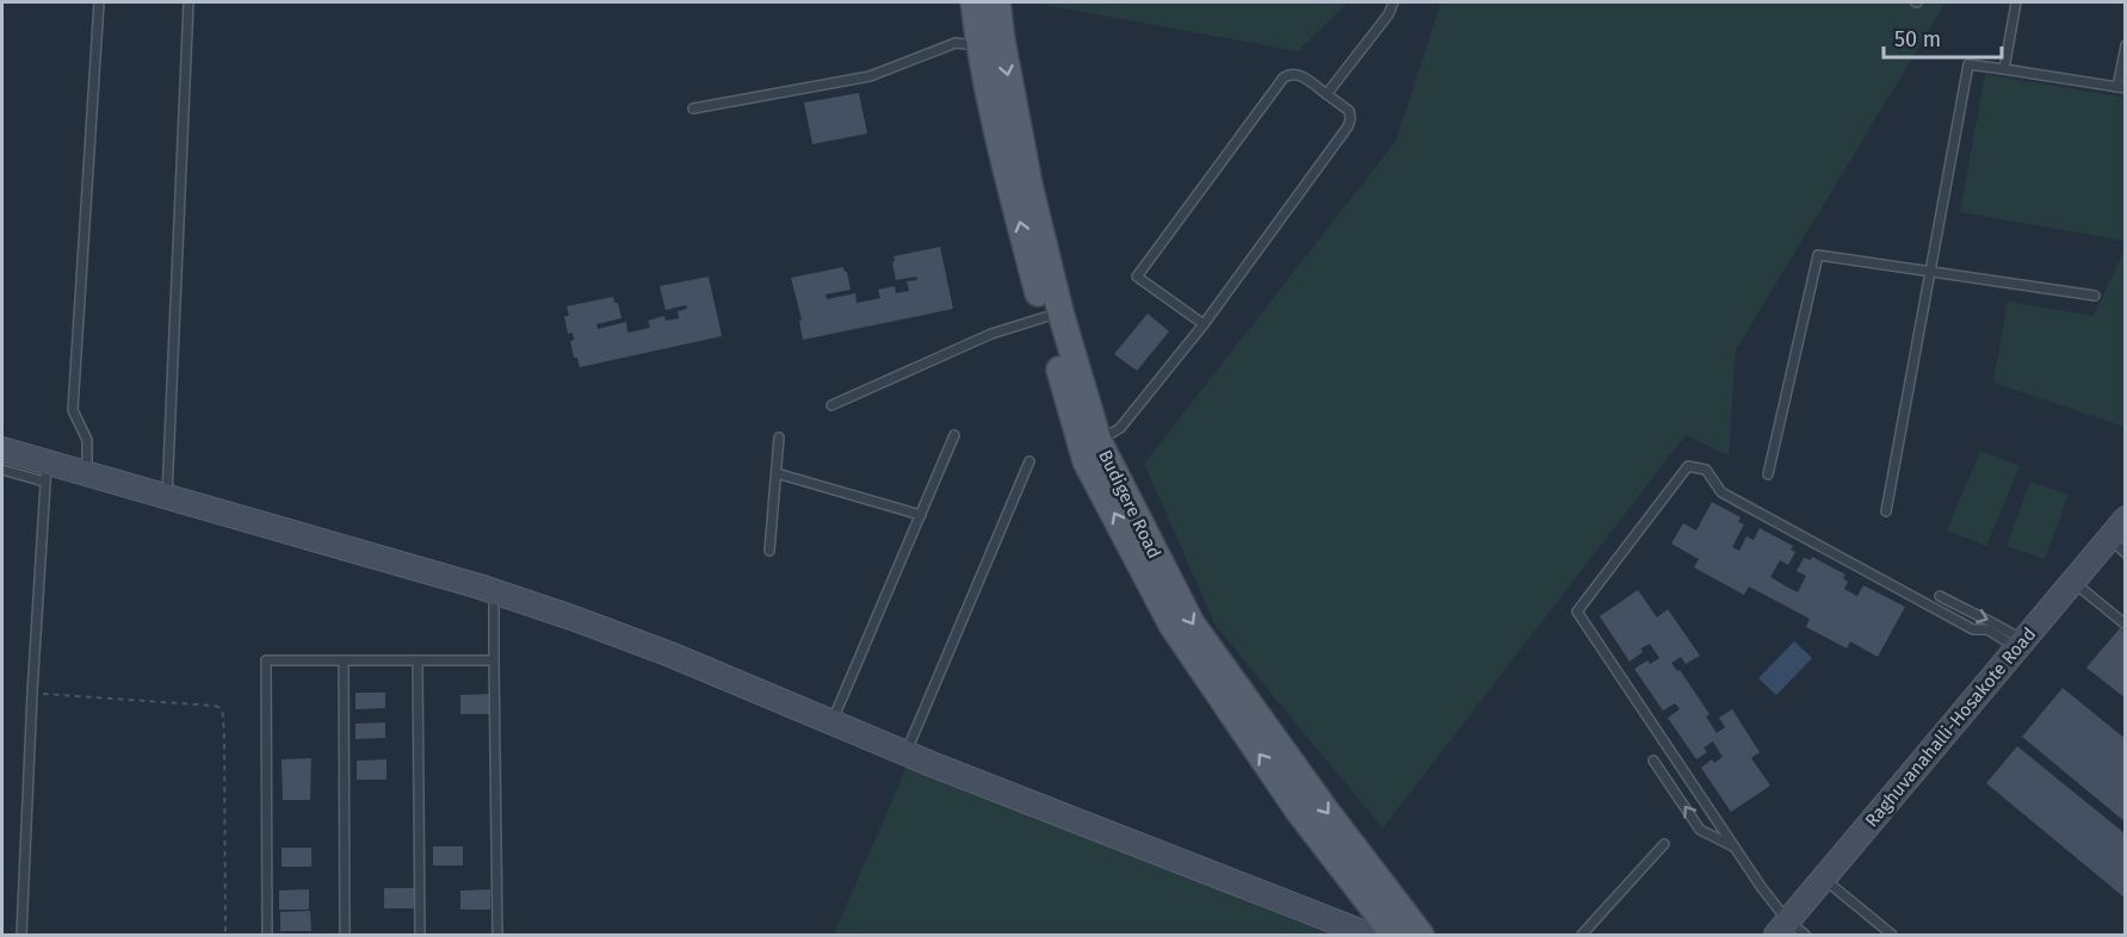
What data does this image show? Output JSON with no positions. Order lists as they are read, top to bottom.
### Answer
{
  "streets": {
    "main road": ["Budigere Road"],
    "street": ["Raghuvanahalli-Hosakote Road"]
  },
  "scale_bar": "50 m"
}
